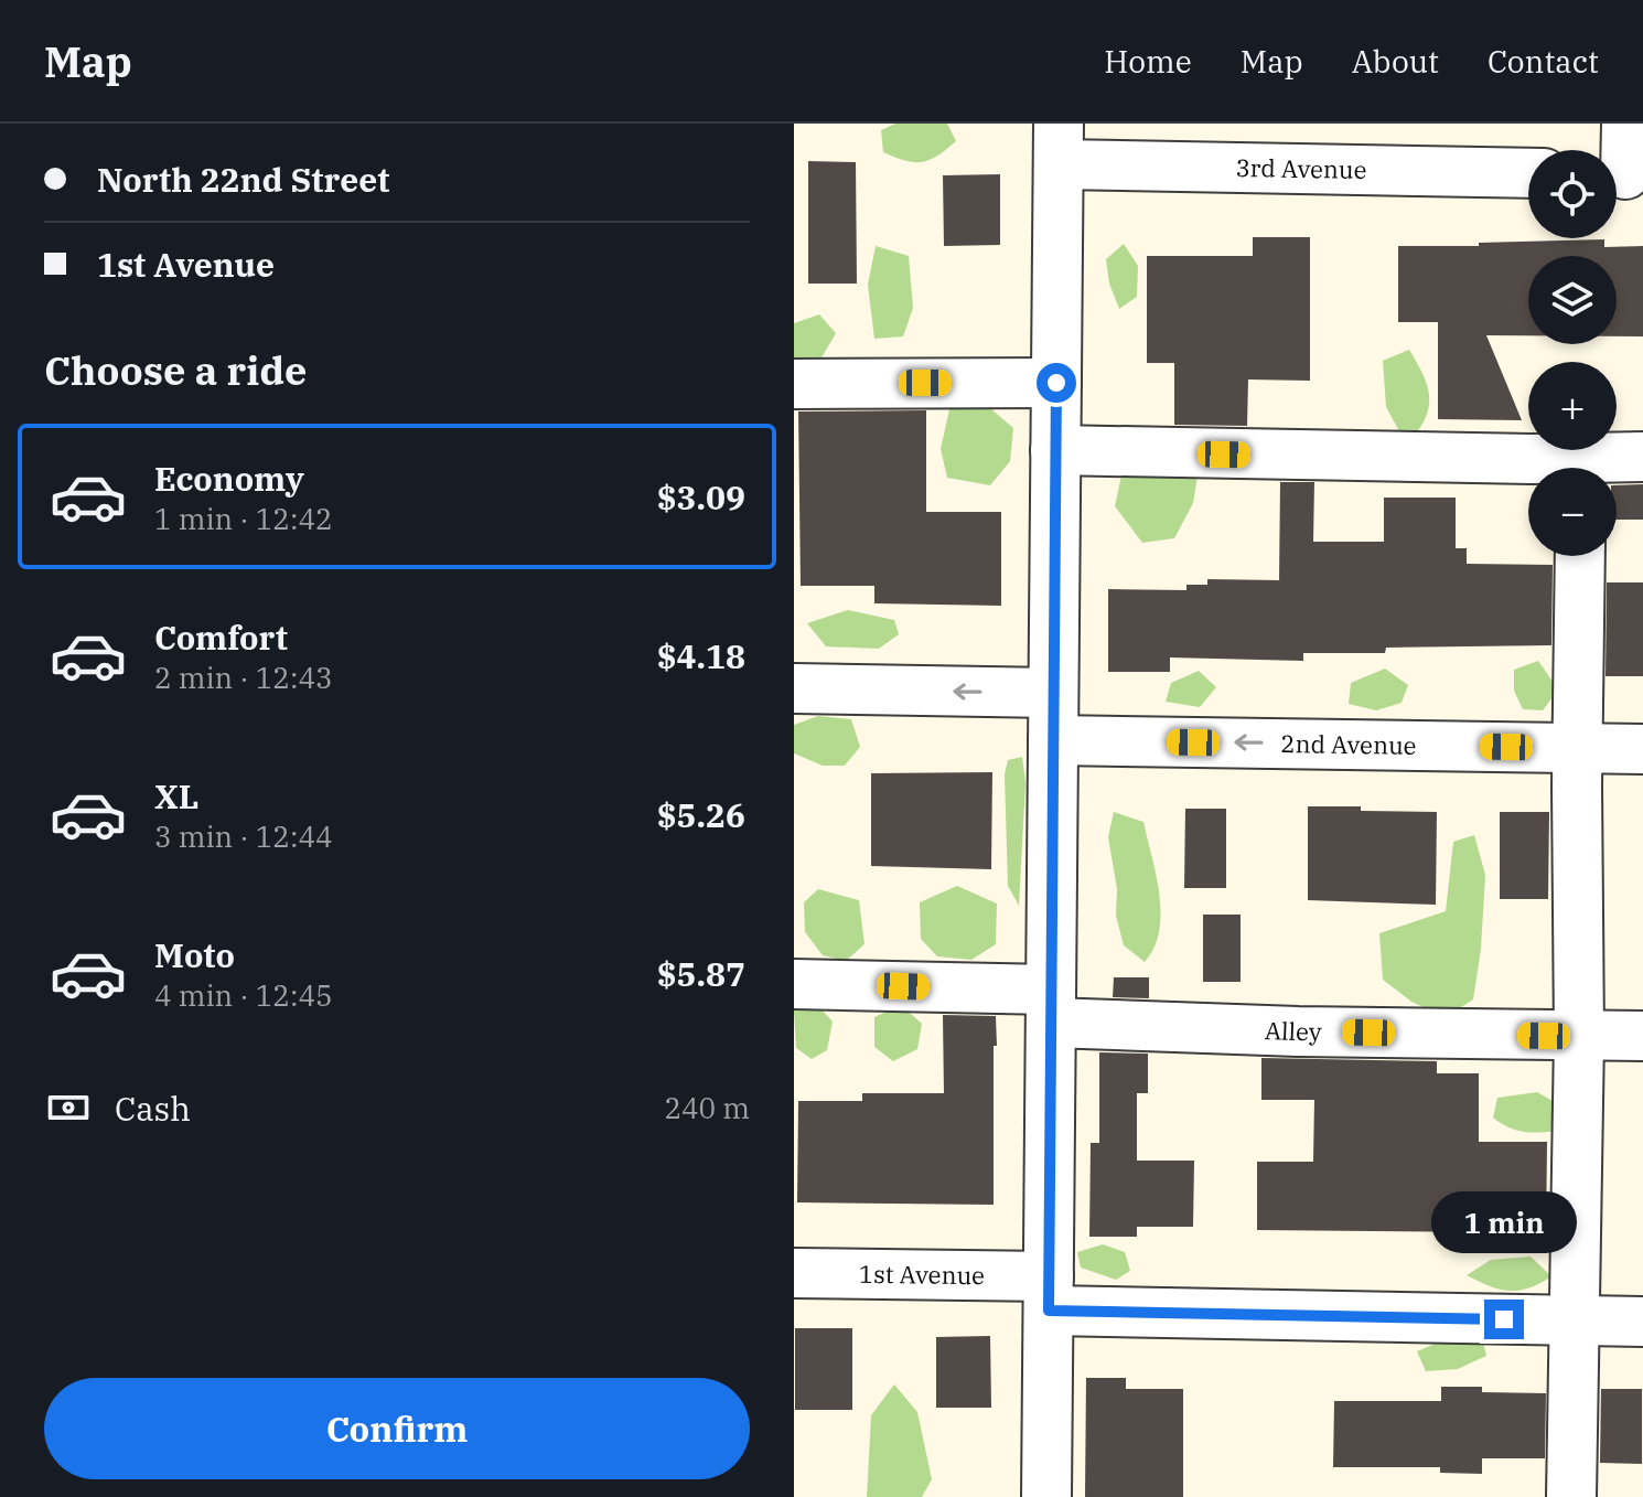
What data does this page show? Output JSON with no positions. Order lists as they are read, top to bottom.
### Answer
{
  "streets": {
    "street": [
      "3rd Avenue",
      "2nd Avenue",
      "Alley",
      "1st Avenue"
    ]
  },
  "page": {
    "header": "Map",
    "nav": [
      "Home",
      "Map",
      "About",
      "Contact"
    ],
    "banner": ["North 22nd Street", "1st Avenue"],
    "map_buttons": ["+", "−"],
    "heading": "Choose a ride",
    "list": [
      {
        "name": "Economy",
        "note": "1 min · 12:42",
        "value": "$3.09"
      },
      {
        "name": "Comfort",
        "note": "2 min · 12:43",
        "value": "$4.18"
      },
      {
        "name": "XL",
        "note": "3 min · 12:44",
        "value": "$5.26"
      },
      {
        "name": "Moto",
        "note": "4 min · 12:45",
        "value": "$5.87"
      }
    ],
    "pay": ["Cash", "240 m"],
    "bubble": "1 min",
    "buttons": "Confirm"
  }
}
